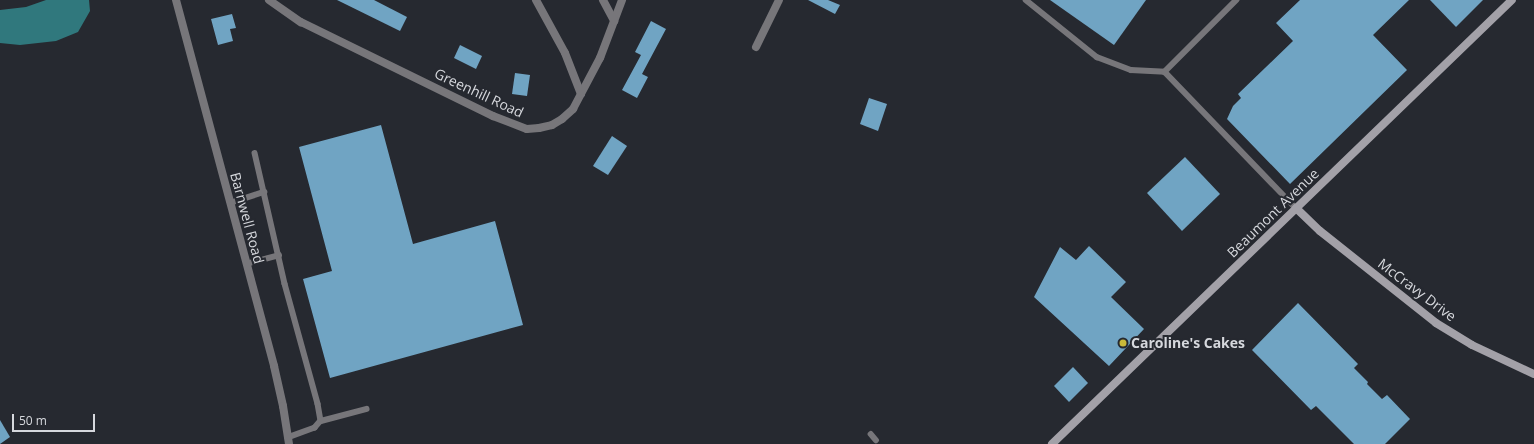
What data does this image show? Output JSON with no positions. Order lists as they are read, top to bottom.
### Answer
{
  "streets": {
    "street": [
      "Greenhill Road",
      "Beaumont Avenue",
      "Barnwell Road",
      "McCravy Drive"
    ]
  },
  "crossings": [
    ["Beaumont Avenue", "McCravy Drive"]
  ],
  "places": ["Caroline's Cakes"],
  "scale_bar": "50 m"
}
